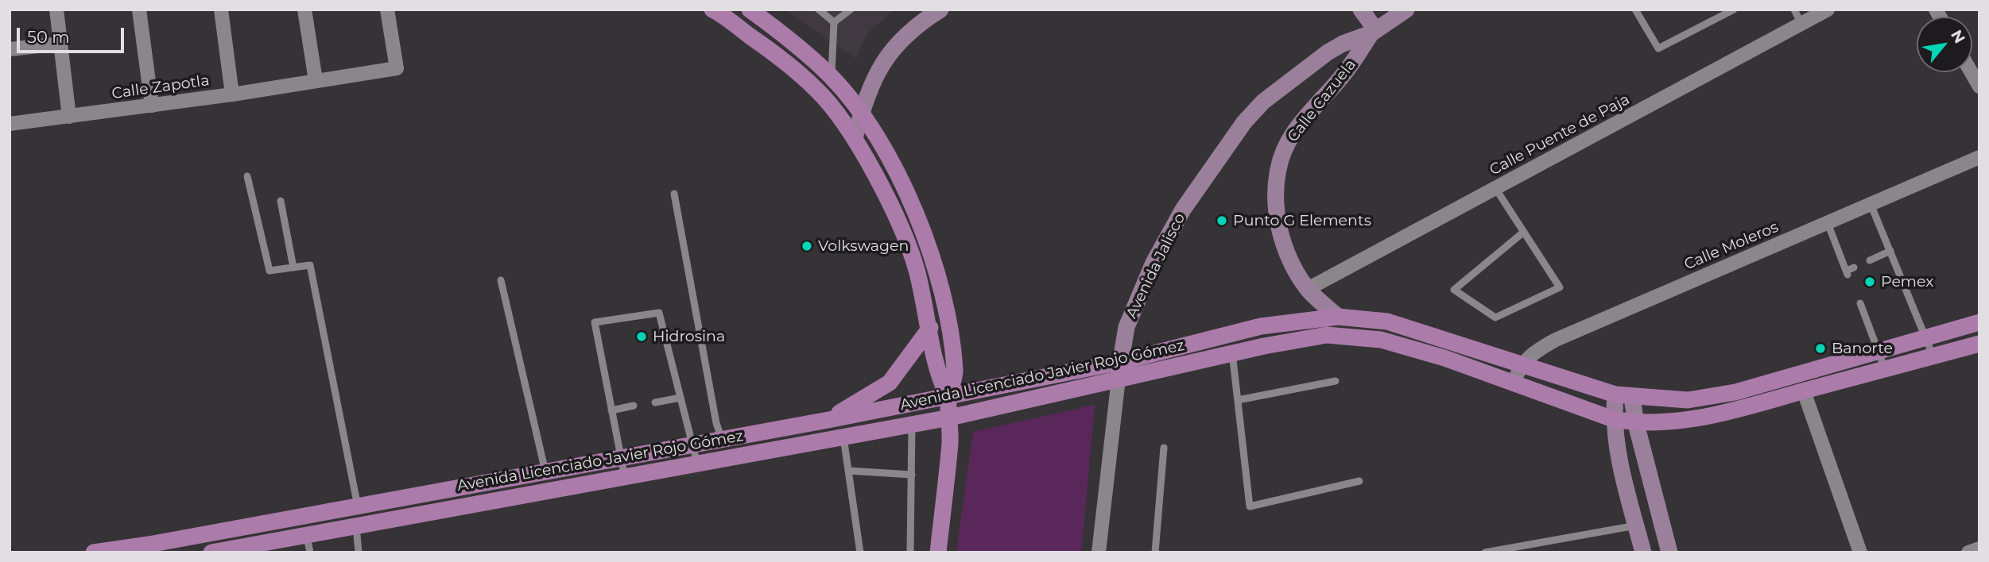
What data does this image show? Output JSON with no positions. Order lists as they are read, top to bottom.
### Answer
{
  "streets": {
    "main road": ["Calle Cazuela", "Avenida Jalisco", "Avenida Licenciado Javier Rojo Gómez"],
    "street": ["Calle Zapotla", "Calle Puente de Paja", "Calle Moleros"]
  },
  "crossings": [
    ["Calle Cazuela", "Calle Puente de Paja"],
    ["Calle Cazuela", "Avenida Jalisco"],
    ["Calle Cazuela", "Avenida Licenciado Javier Rojo Gómez"],
    ["Calle Moleros", "Avenida Licenciado Javier Rojo Gómez"],
    ["Avenida Jalisco", "Avenida Licenciado Javier Rojo Gómez"]
  ],
  "places": [
    "Punto G Elements",
    "Volkswagen",
    "Pemex",
    "Hidrosina",
    "Banorte"
  ],
  "scale_bar": "50 m",
  "north": "top right"
}
